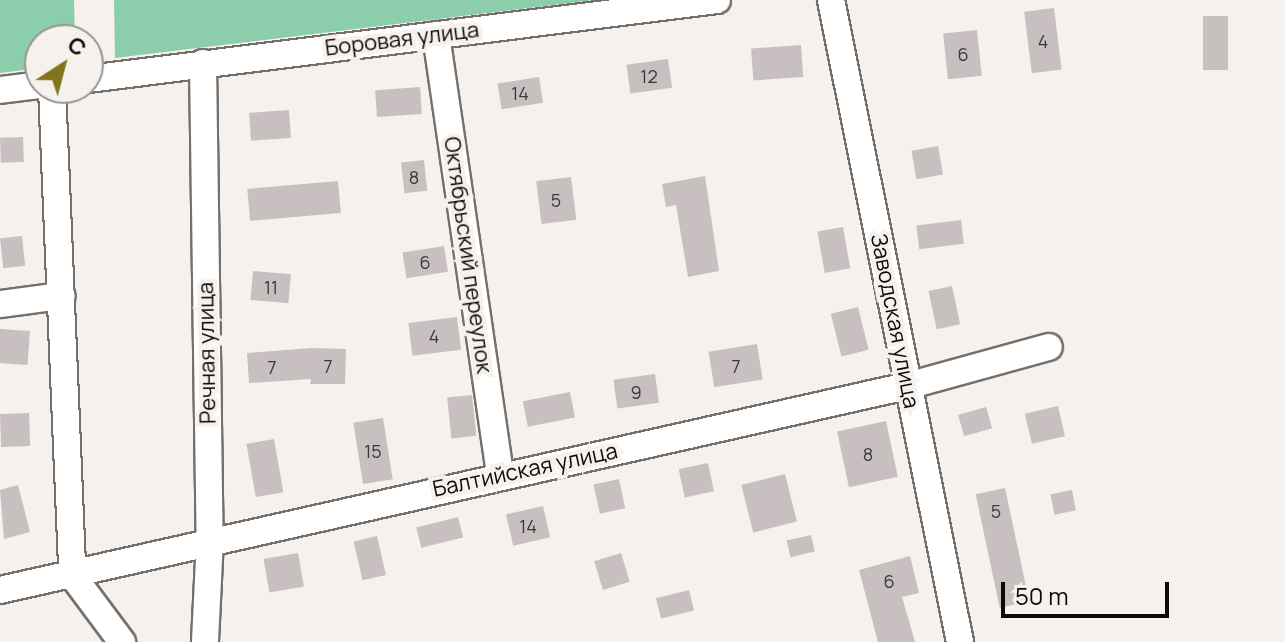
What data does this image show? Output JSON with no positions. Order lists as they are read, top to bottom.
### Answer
{
  "streets": {
    "street": [
      "Боровая улица",
      "Октябрьский переулок",
      "Заводская улица",
      "Речная улица",
      "Балтийская улица"
    ]
  },
  "crossings": [
    ["Боровая улица", "Октябрьский переулок"],
    ["Боровая улица", "Речная улица"],
    ["Октябрьский переулок", "Балтийская улица"],
    ["Заводская улица", "Балтийская улица"],
    ["Речная улица", "Балтийская улица"]
  ],
  "house_numbers": [
    "4",
    "6",
    "12",
    "14",
    "8",
    "5",
    "6",
    "11",
    "4",
    "7",
    "7",
    "7",
    "9",
    "15",
    "8",
    "5",
    "14",
    "6"
  ],
  "scale_bar": "50 m",
  "north": "top right"
}
